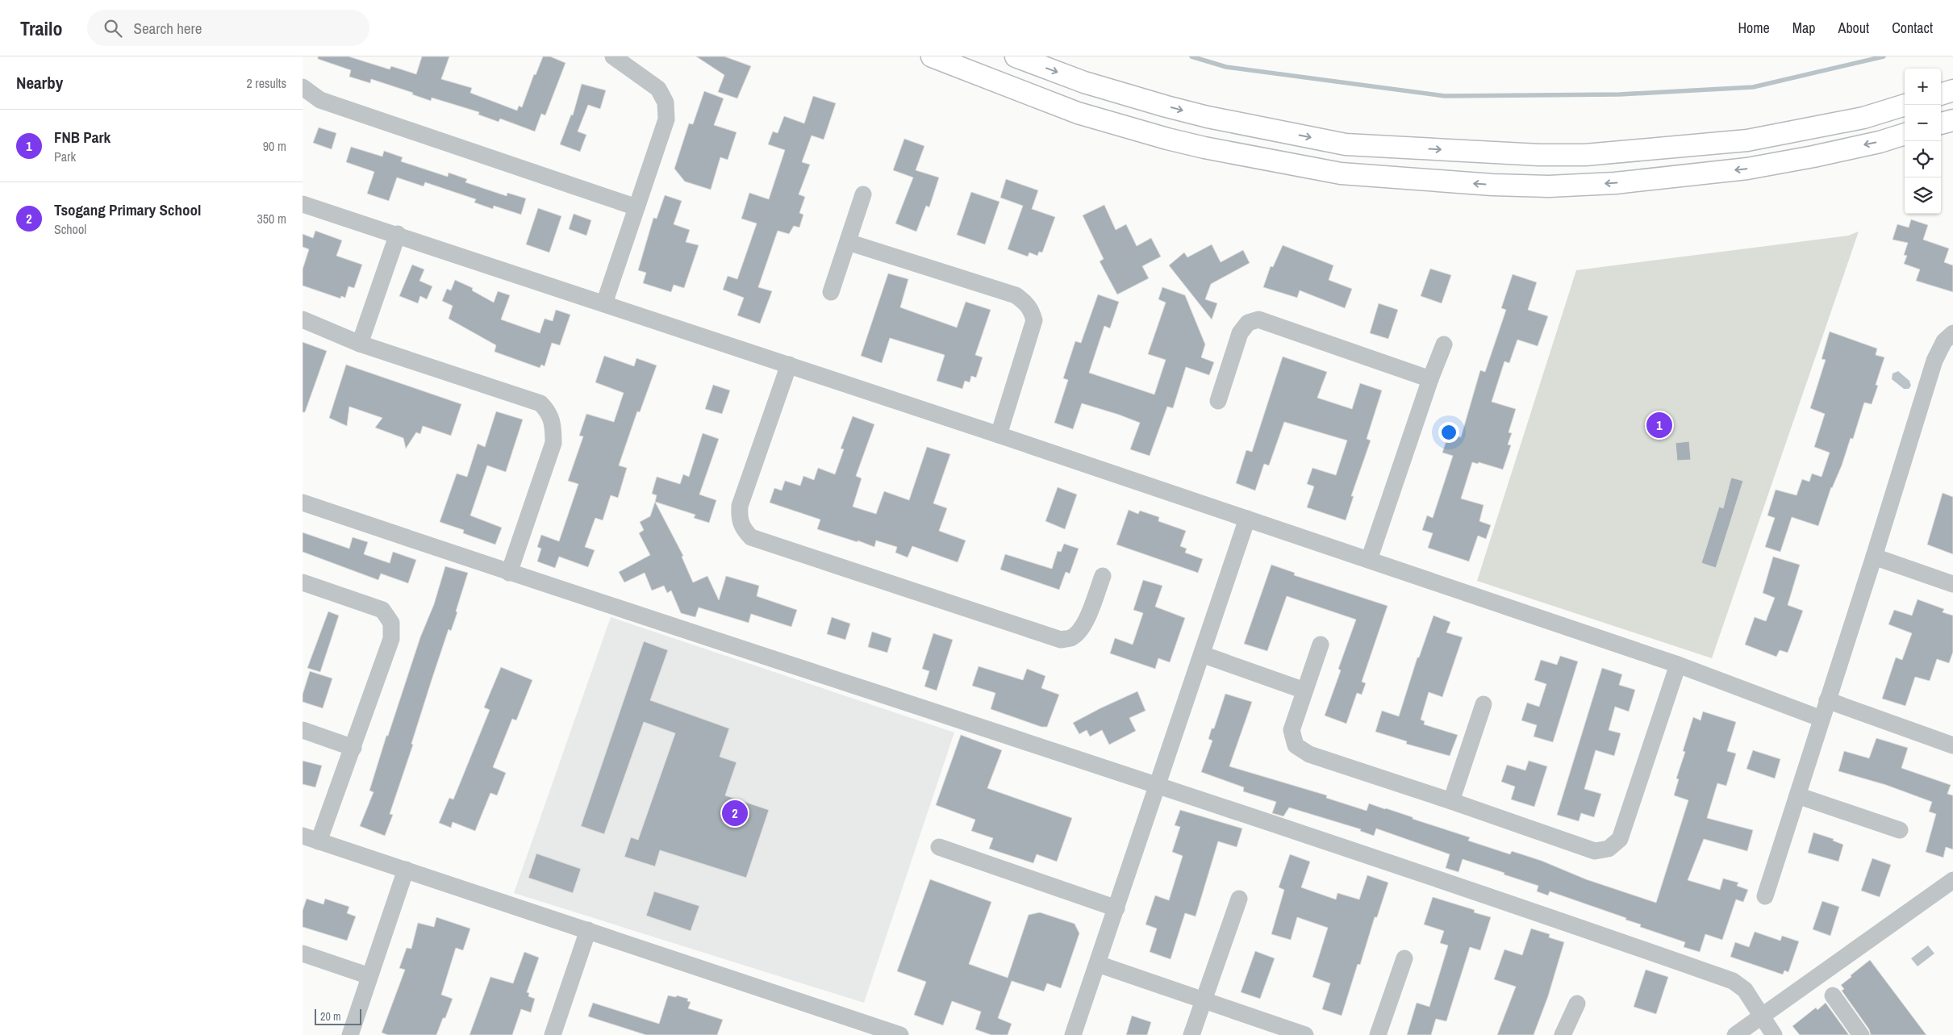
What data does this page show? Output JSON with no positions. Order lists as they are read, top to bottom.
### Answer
{
  "scale_bar": "20 m",
  "page": {
    "header": "Trailo",
    "search": "Search here",
    "nav": [
      "Home",
      "Map",
      "About",
      "Contact"
    ],
    "heading": ["Nearby", "2 results"],
    "map_buttons": ["+", "−"],
    "list": [
      {
        "mark": "1",
        "name": "FNB Park",
        "note": "Park",
        "value": "90 m"
      },
      {
        "mark": "2",
        "name": "Tsogang Primary School",
        "note": "School",
        "value": "350 m"
      }
    ],
    "pins": ["1", "2"],
    "scale": "20 m"
  }
}
